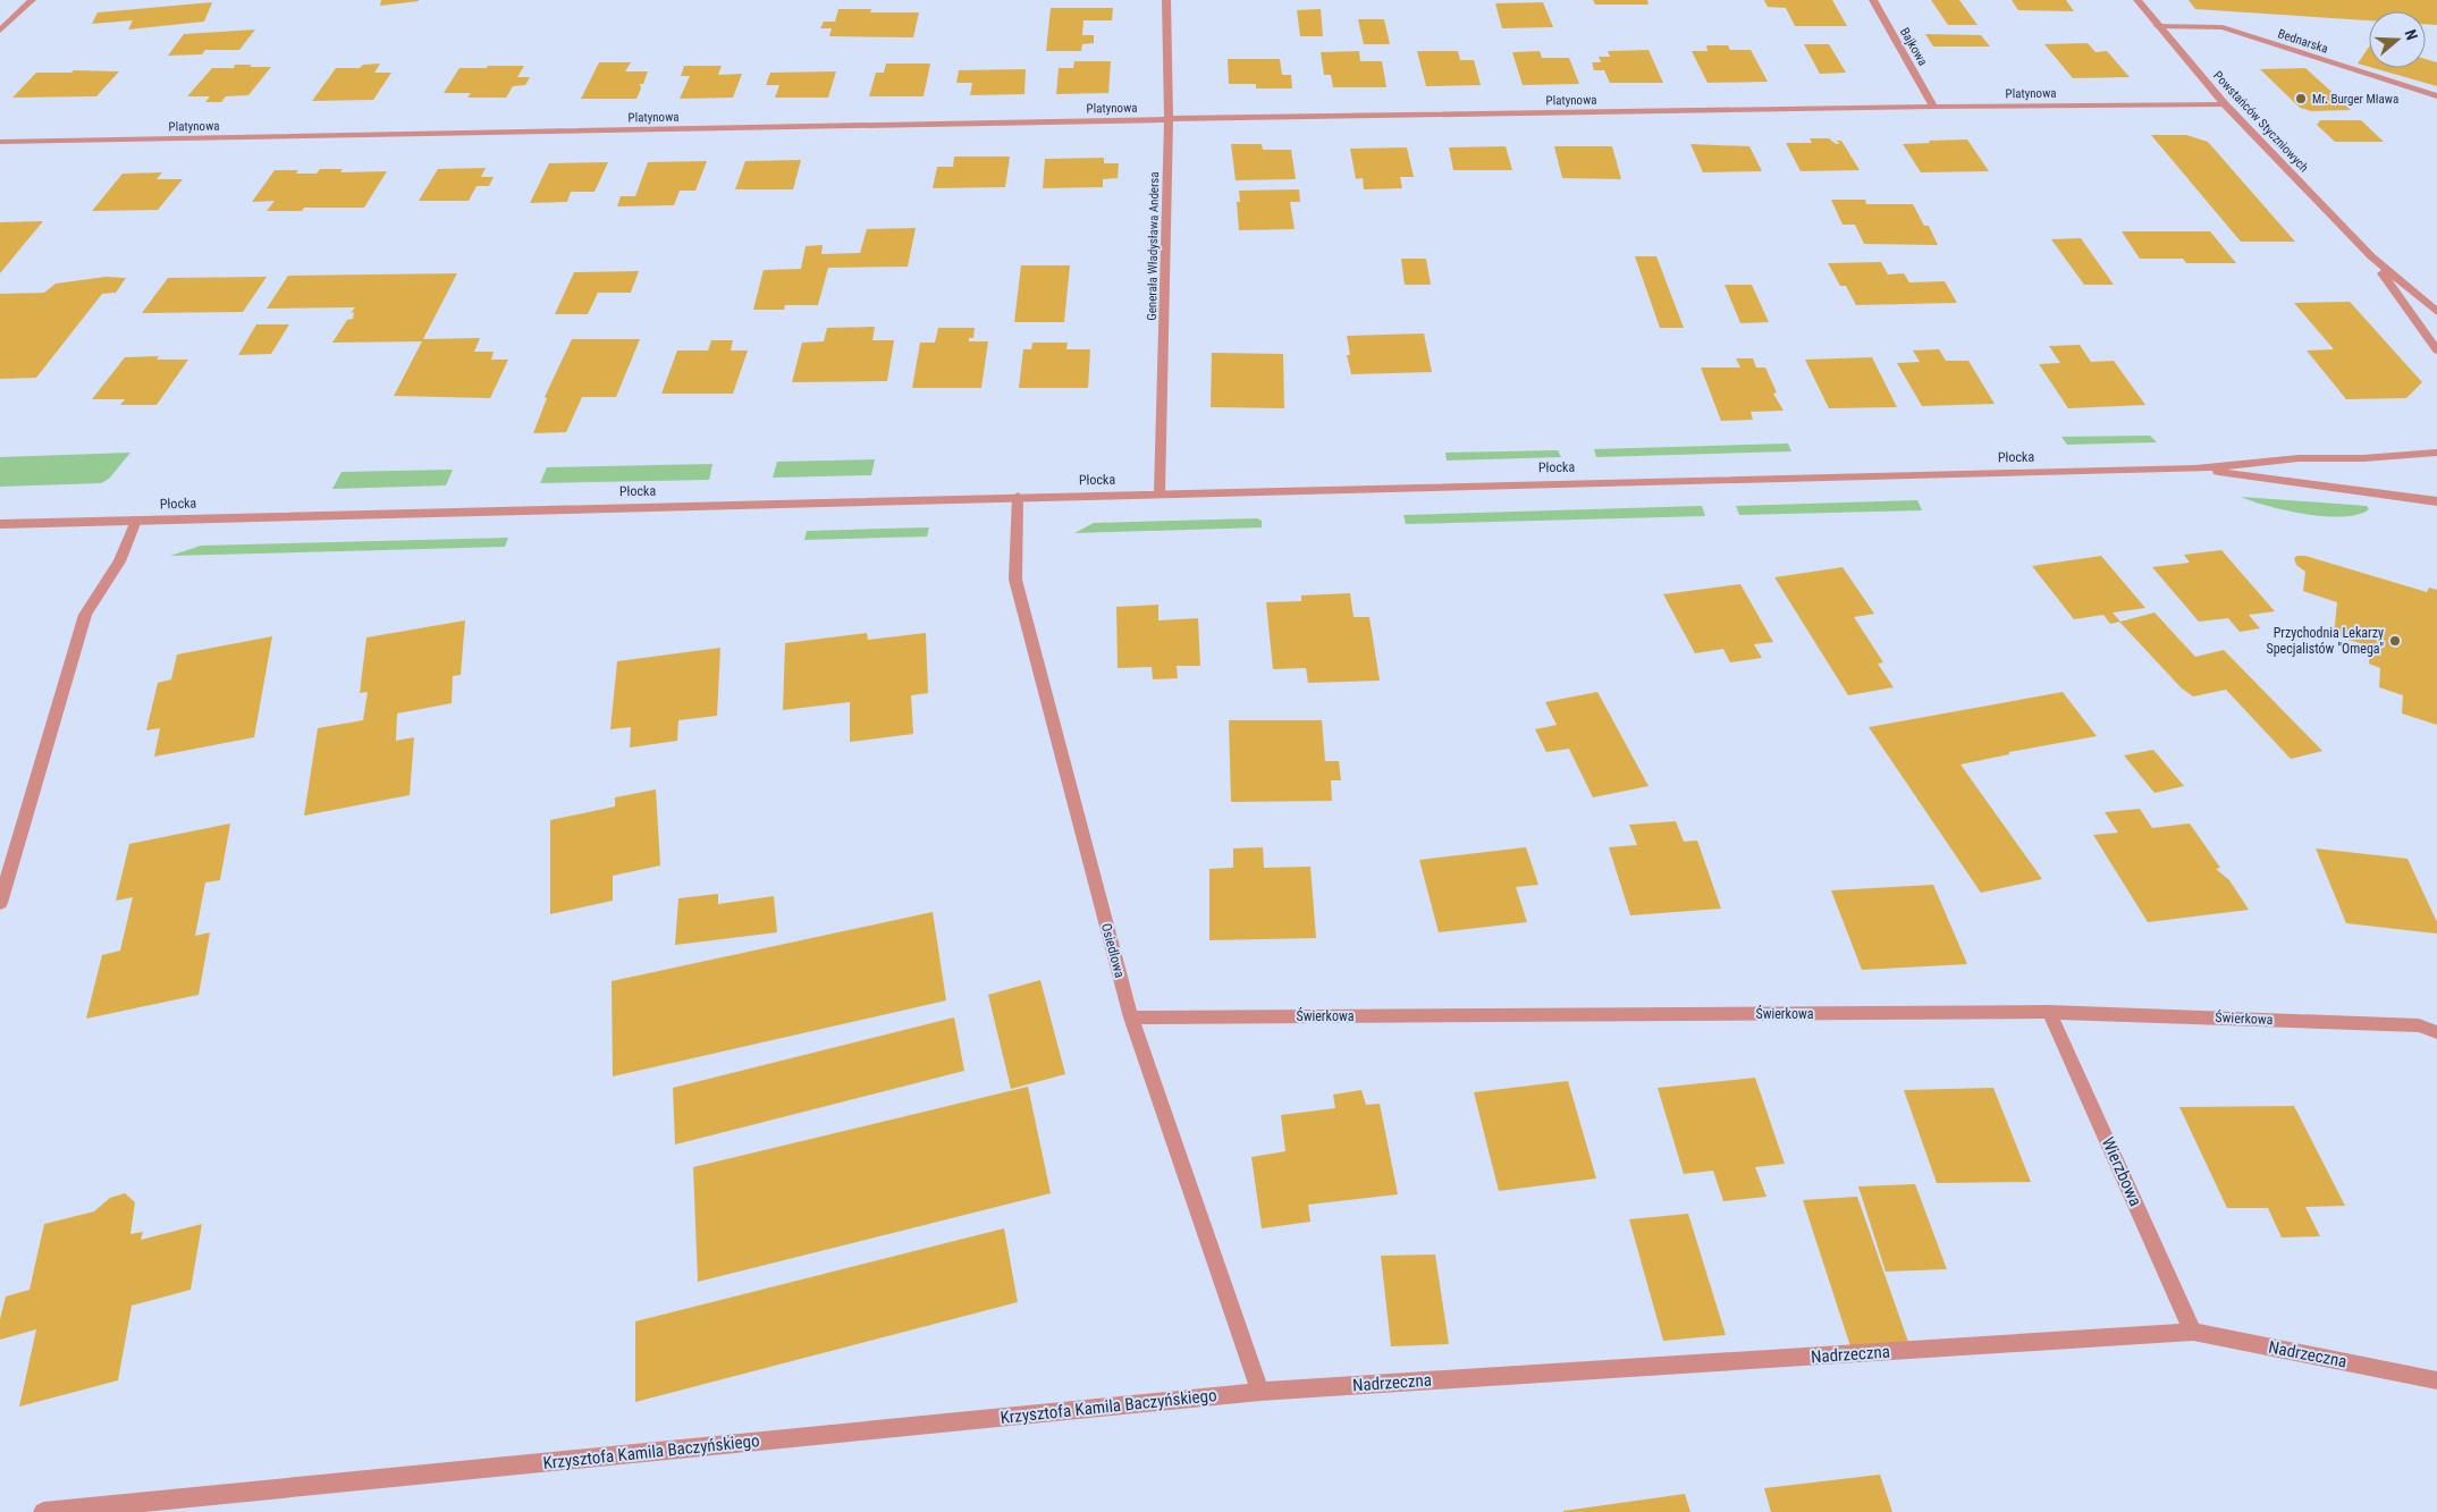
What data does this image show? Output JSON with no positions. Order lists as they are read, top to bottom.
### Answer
{
  "streets": {
    "street": [
      "Bednarska",
      "Bajkowa",
      "Platynowa",
      "Powstańców Styczniowych",
      "Generała Władysława Andersa",
      "Płocka",
      "Osiedlowa",
      "Świerkowa",
      "Wierzbowa",
      "Nadrzeczna",
      "Krzysztofa Kamila Baczyńskiego"
    ]
  },
  "crossings": [
    ["Bednarska", "Powstańców Styczniowych"],
    ["Bajkowa", "Platynowa"],
    ["Platynowa", "Powstańców Styczniowych"],
    ["Platynowa", "Generała Władysława Andersa"],
    ["Generała Władysława Andersa", "Płocka"],
    ["Płocka", "Osiedlowa"],
    ["Osiedlowa", "Świerkowa"],
    ["Osiedlowa", "Nadrzeczna"],
    ["Osiedlowa", "Krzysztofa Kamila Baczyńskiego"],
    ["Świerkowa", "Wierzbowa"],
    ["Wierzbowa", "Nadrzeczna"],
    ["Nadrzeczna", "Krzysztofa Kamila Baczyńskiego"]
  ],
  "places": ["Mr. Burger Mława", "Przychodnia Lekarzy Specjalistów \"Omega\""],
  "north": "right"
}
